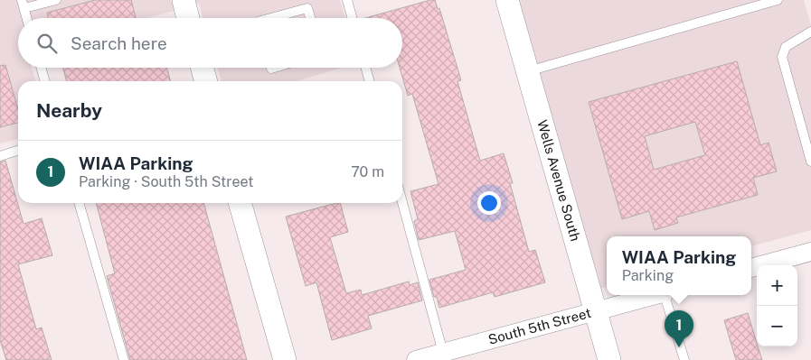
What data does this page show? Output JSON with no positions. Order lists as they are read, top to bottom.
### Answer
{
  "streets": {
    "street": ["Wells Avenue South", "South 5th Street"]
  },
  "crossings": [
    ["Wells Avenue South", "South 5th Street"]
  ],
  "page": {
    "search": "Search here",
    "heading": "Nearby",
    "list": [
      {
        "mark": "1",
        "name": "WIAA Parking",
        "note": "Parking · South 5th Street",
        "value": "70 m"
      }
    ],
    "popup": ["WIAA Parking", "Parking"],
    "map_buttons": ["+", "−"],
    "pins": "1"
  }
}
